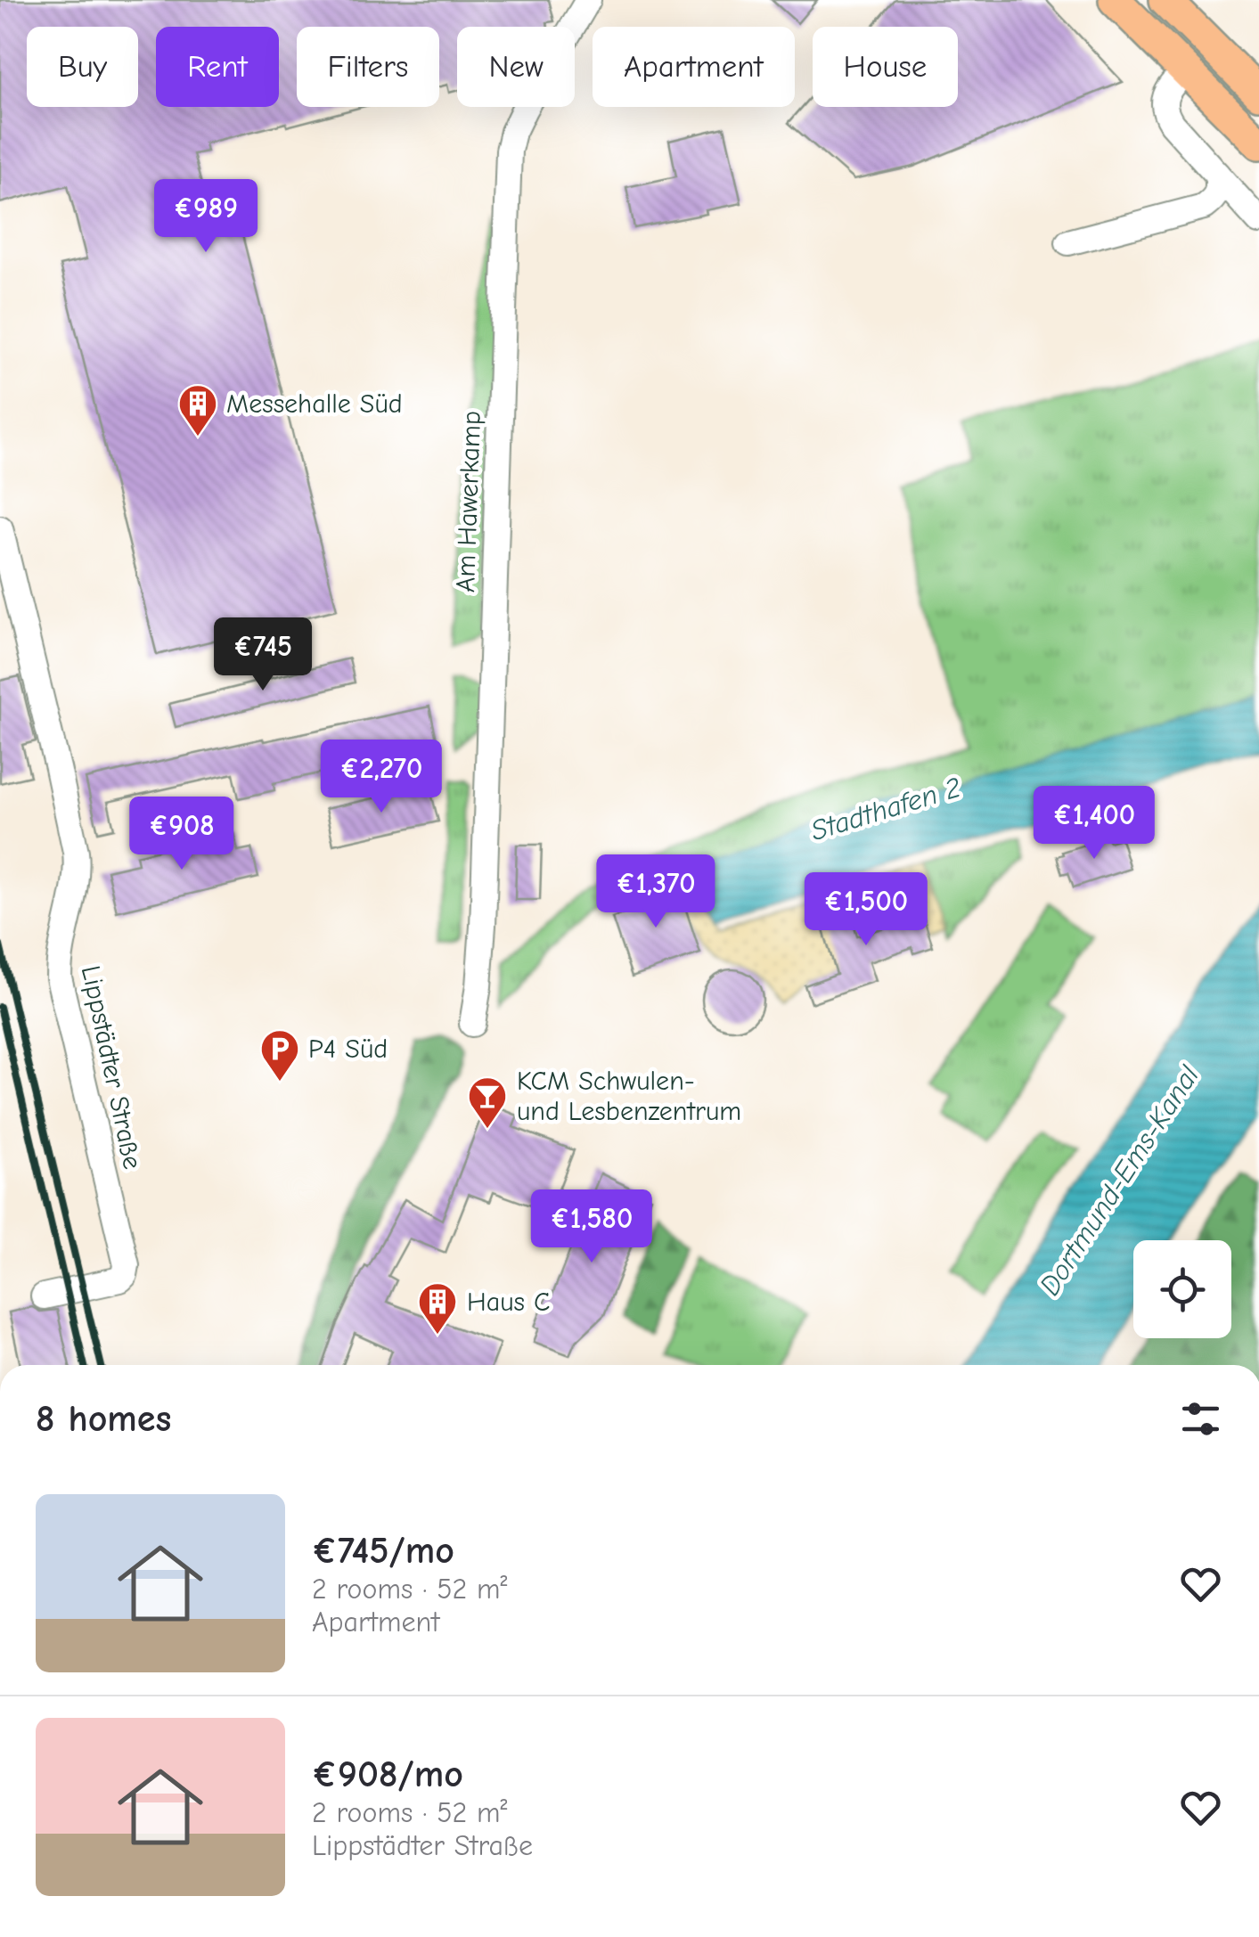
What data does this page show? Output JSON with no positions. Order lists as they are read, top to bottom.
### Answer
{
  "streets": {
    "street": ["Am Hawerkamp", "Lippstädter Straße"]
  },
  "water": ["Stadthafen 2", "Dortmund-Ems-Kanal"],
  "places": {
    "building": ["Messehalle Süd", "Haus C"],
    "parking": ["P4 Süd"],
    "bar": ["KCM Schwulen- und Lesbenzentrum"]
  },
  "page": {
    "chip": [
      "Buy",
      "Rent",
      "Filters",
      "New",
      "Apartment",
      "House"
    ],
    "price": [
      "€989",
      "€745",
      "€2,270",
      "€1,400",
      "€908",
      "€1,370",
      "€1,500",
      "€1,580"
    ],
    "heading": "8 homes",
    "list": [
      {
        "name": "€745/mo",
        "note": "2 rooms · 52 m² · Apartment"
      },
      {
        "name": "€908/mo",
        "note": "2 rooms · 52 m² · Lippstädter Straße"
      }
    ]
  }
}
